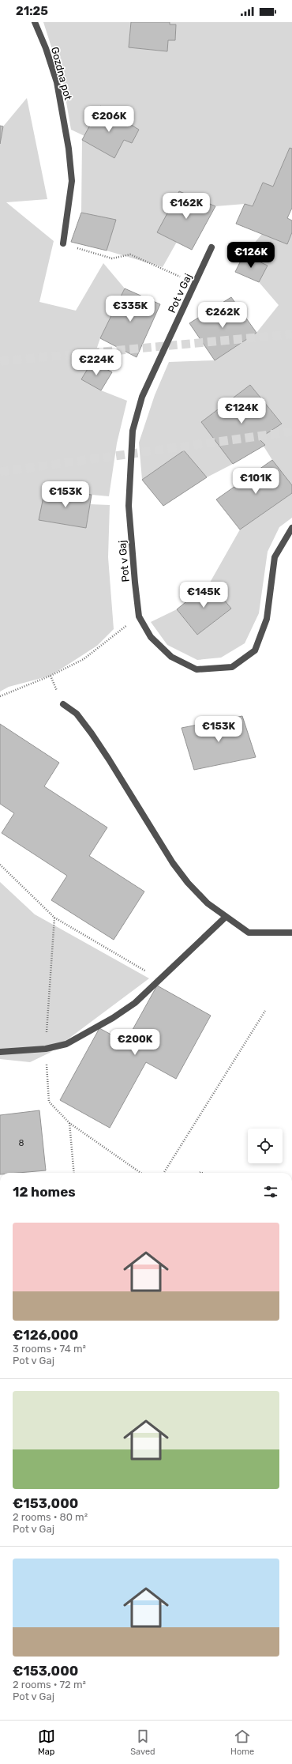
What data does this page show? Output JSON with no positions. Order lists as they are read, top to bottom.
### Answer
{
  "streets": {
    "street": ["Gozdna pot", "Pot v Gaj"]
  },
  "house_numbers": ["8"],
  "page": {
    "status": "21:25",
    "price": [
      "€206K",
      "€162K",
      "€126K",
      "€335K",
      "€262K",
      "€224K",
      "€124K",
      "€101K",
      "€153K",
      "€145K",
      "€153K",
      "€200K"
    ],
    "heading": "12 homes",
    "list": [
      {
        "name": "€126,000",
        "note": "3 rooms · 74 m² · Pot v Gaj"
      },
      {
        "name": "€153,000",
        "note": "2 rooms · 80 m² · Pot v Gaj"
      },
      {
        "name": "€153,000",
        "note": "2 rooms · 72 m² · Pot v Gaj"
      }
    ],
    "tabs": ["Map", "Saved", "Home"]
  }
}
